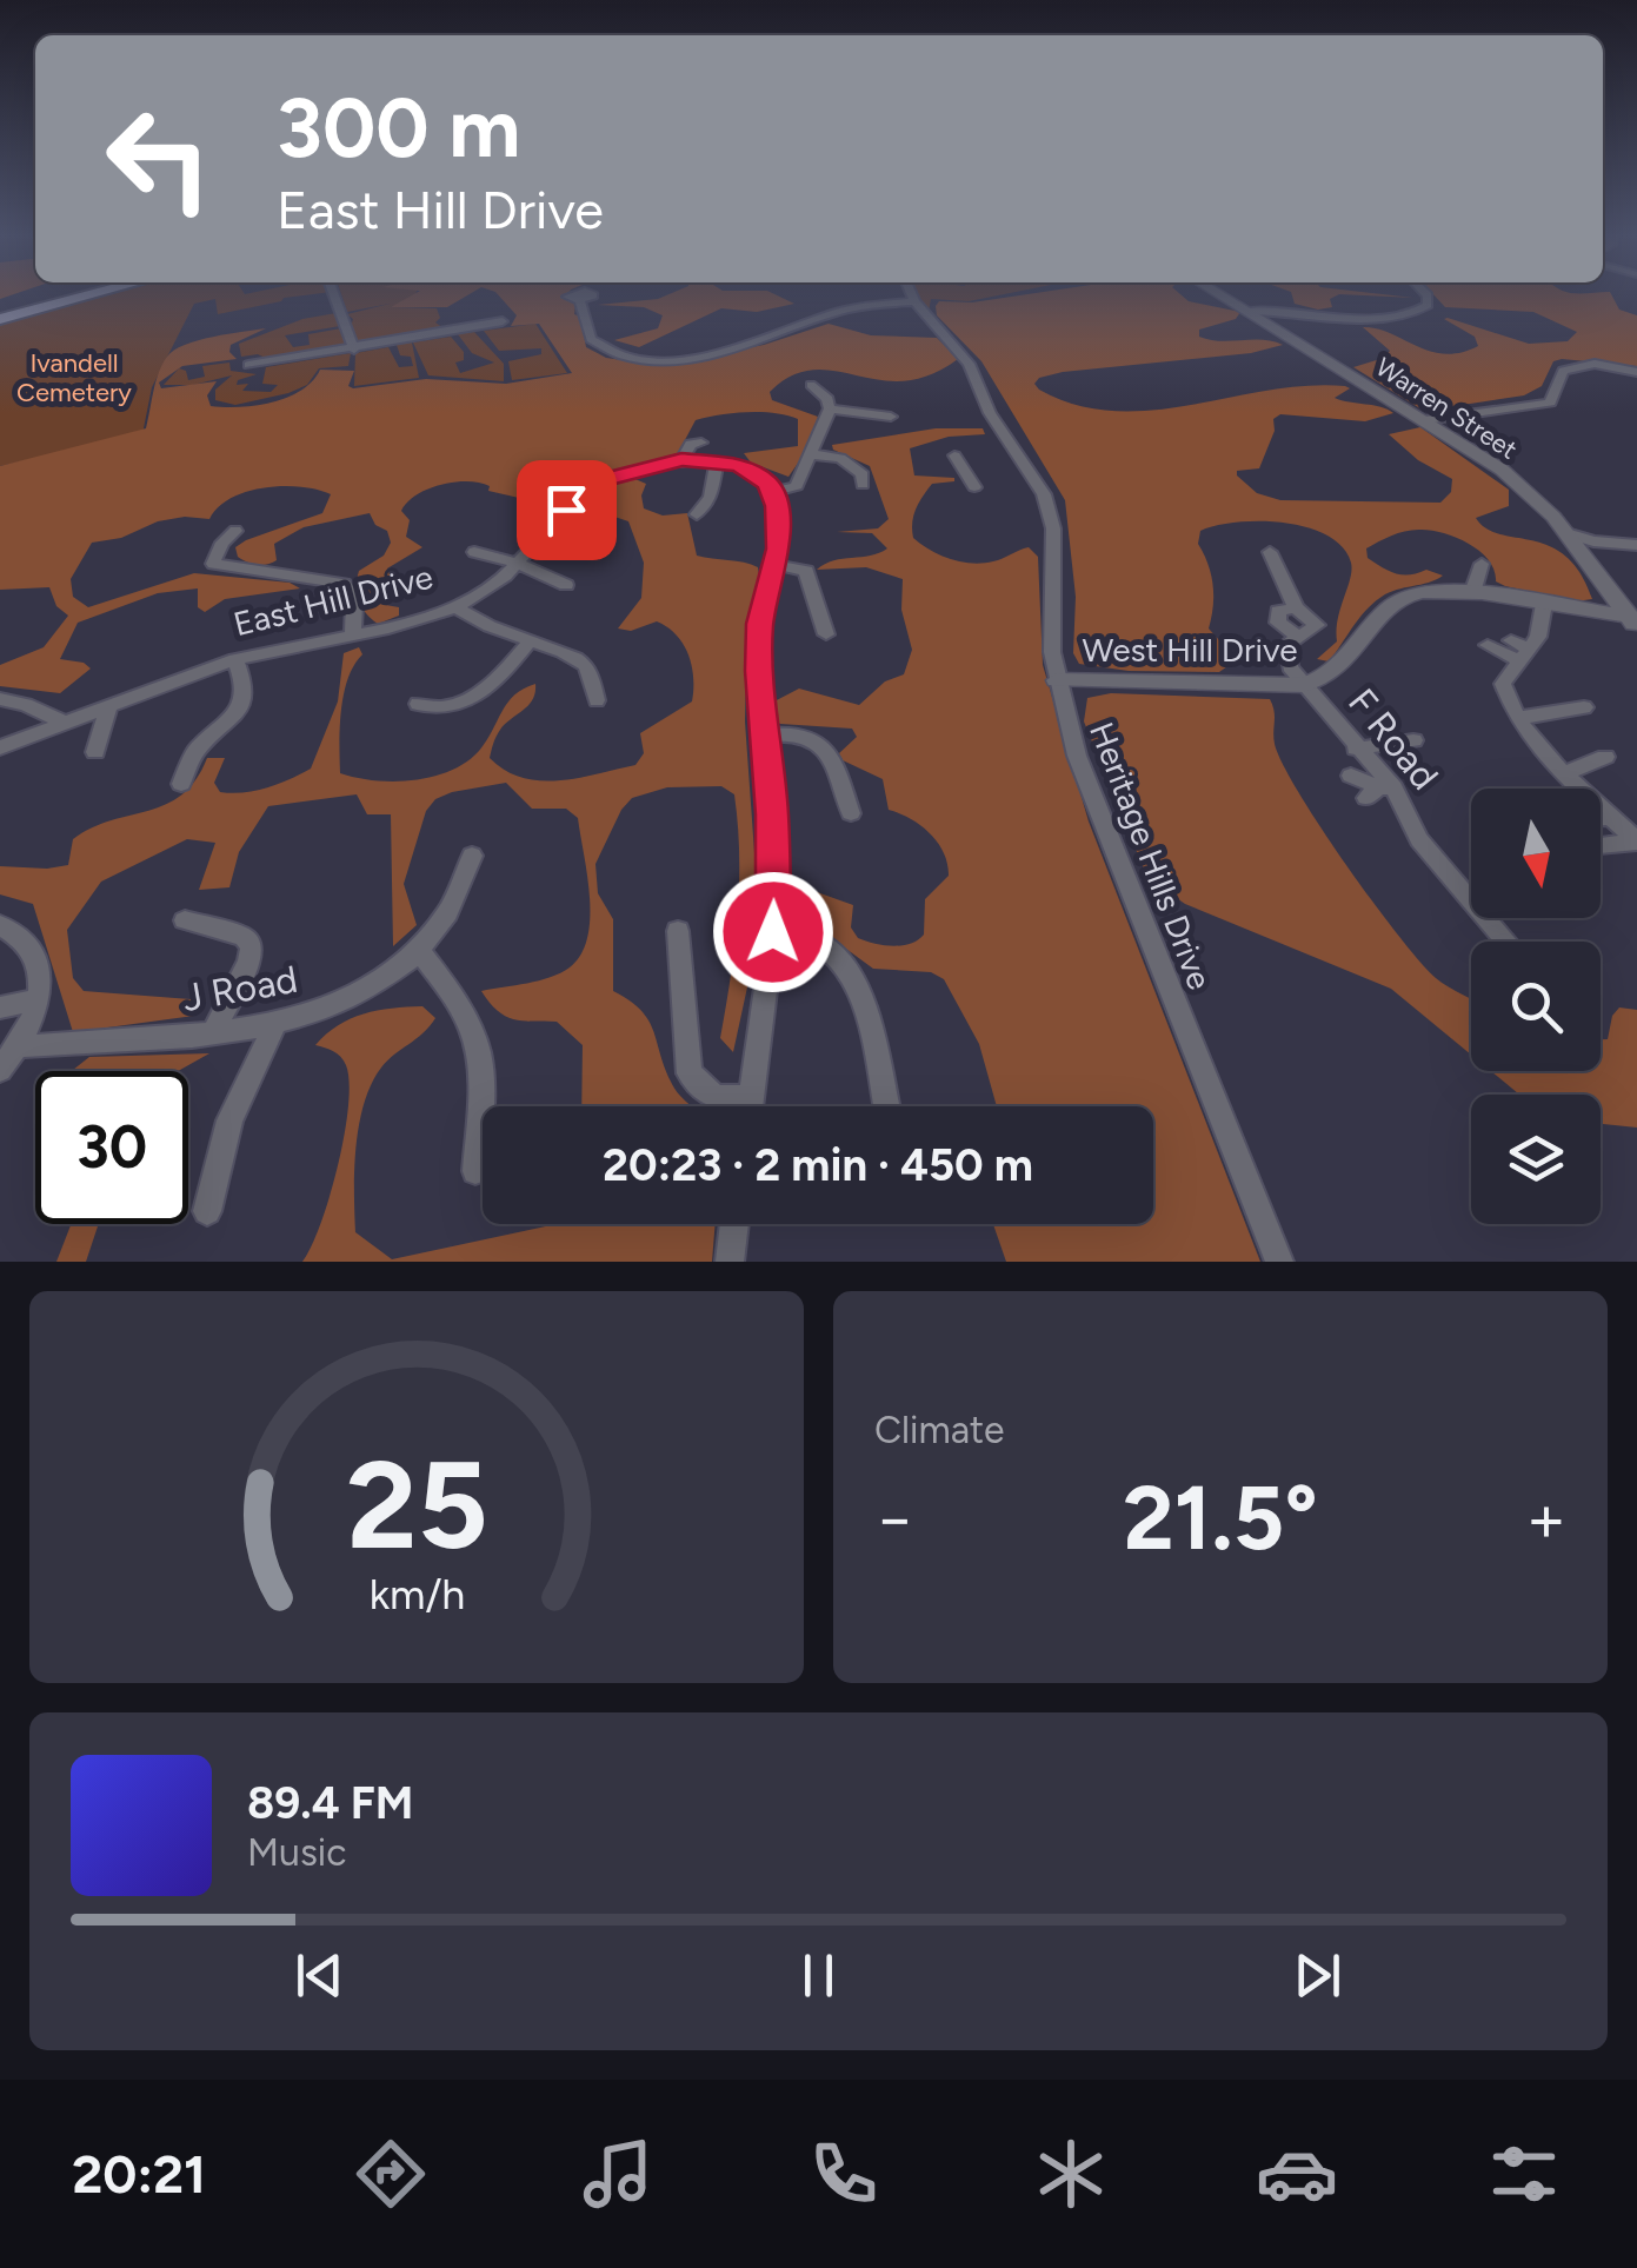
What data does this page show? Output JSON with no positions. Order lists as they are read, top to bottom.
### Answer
{
  "streets": {
    "street": [
      "Warren Street",
      "East Hill Drive",
      "West Hill Drive",
      "F Road",
      "Heritage Hills Drive",
      "J Road"
    ]
  },
  "crossings": [
    ["Warren Street", "West Hill Drive"],
    ["West Hill Drive", "F Road"],
    ["West Hill Drive", "Heritage Hills Drive"]
  ],
  "parks": ["Ivandell Cemetery"],
  "north": "bottom",
  "page": {
    "turn": ["300 m", "East Hill Drive"],
    "limit": "30",
    "trip": "20:23 · 2 min · 450 m",
    "tile": "Climate",
    "heat": ["−", "21.5°", "+"],
    "song": ["89.4 FM", "Music"],
    "tabs": "20:21",
    "gauge": ["25", "km/h"]
  }
}
